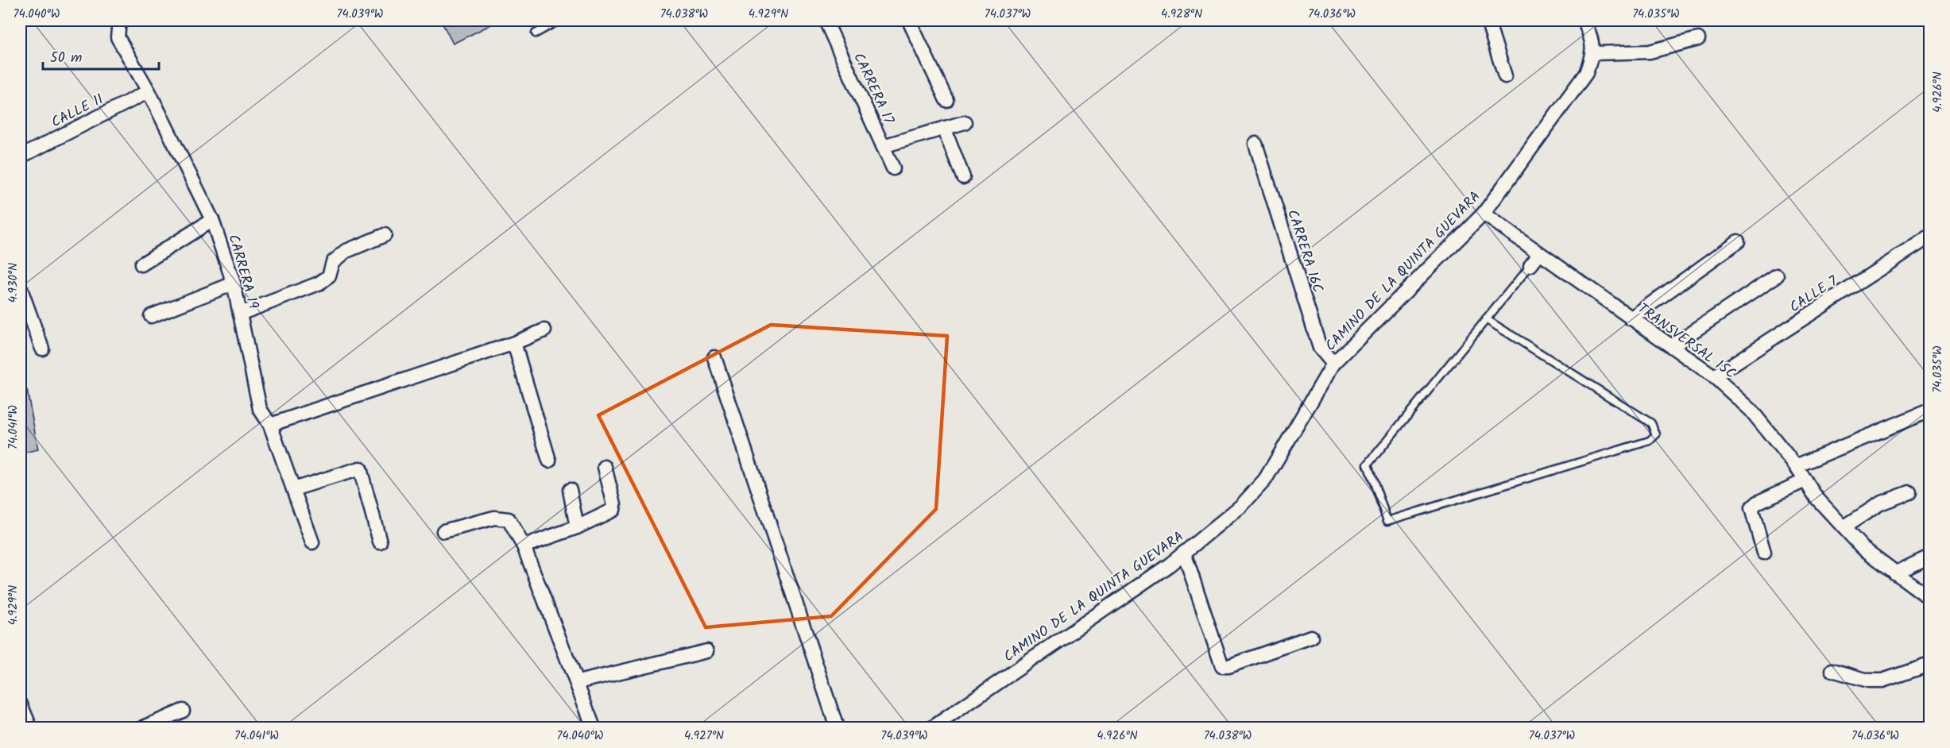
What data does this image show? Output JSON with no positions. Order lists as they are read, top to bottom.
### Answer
{
  "streets": {
    "street": [
      "CARRERA 17",
      "CALLE 11",
      "CARRERA 16C",
      "CAMINO DE LA QUINTA GUEVARA",
      "CARRERA 19",
      "CALLE 7",
      "TRANSVERSAL 15C"
    ]
  },
  "crossings": [
    ["CALLE 11", "CARRERA 19"],
    ["CARRERA 16C", "CAMINO DE LA QUINTA GUEVARA"],
    ["CAMINO DE LA QUINTA GUEVARA", "TRANSVERSAL 15C"],
    ["CALLE 7", "TRANSVERSAL 15C"]
  ],
  "scale_bar": "50 m",
  "coordinates": [
    "74.040°W",
    "74.039°W",
    "74.038°W",
    "4.929°N",
    "74.037°W",
    "4.928°N",
    "74.036°W",
    "74.035°W",
    "4.926°N",
    "4.930°N",
    "74.041°W",
    "4.927°N"
  ]
}
